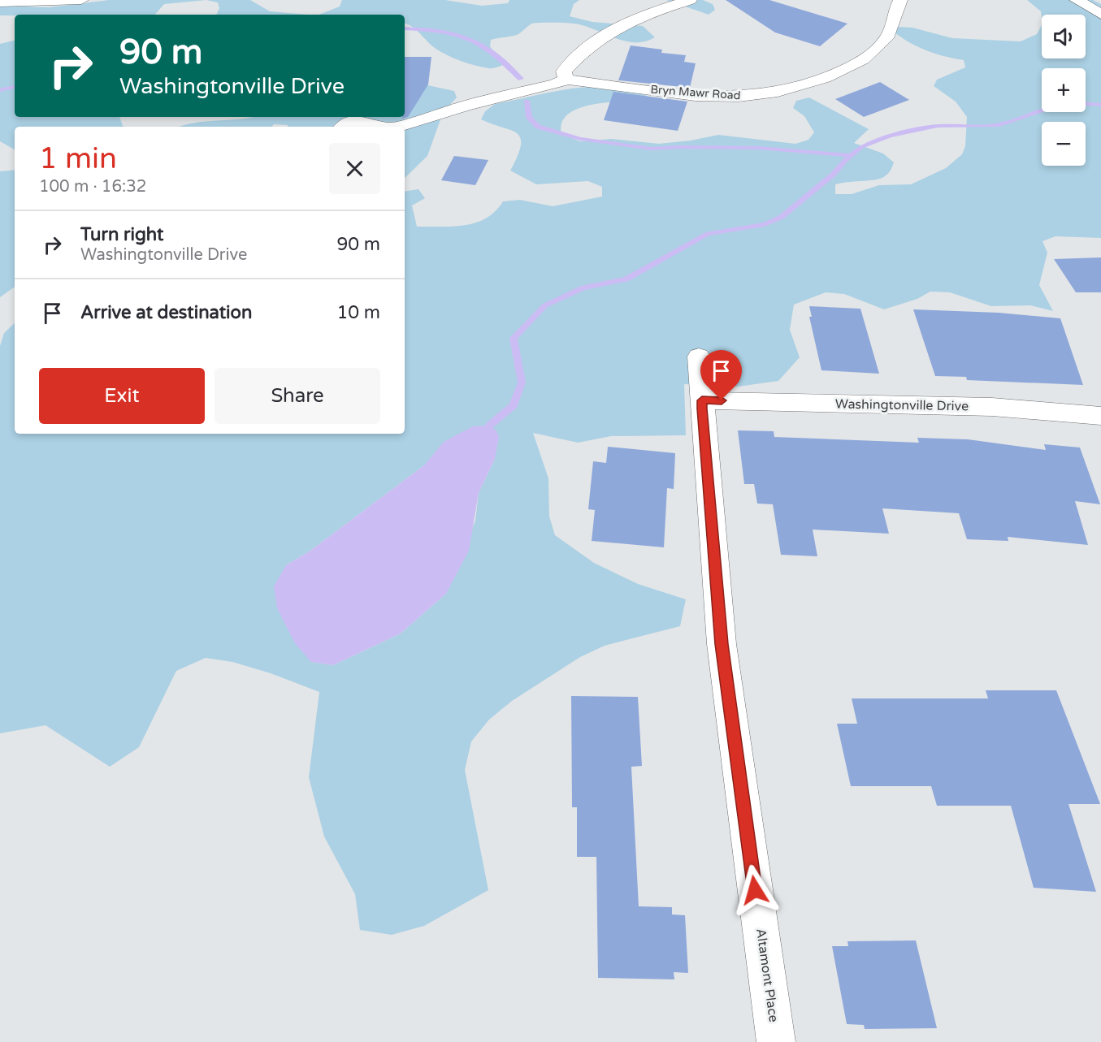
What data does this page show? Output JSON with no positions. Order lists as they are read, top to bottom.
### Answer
{
  "streets": {
    "street": ["Bryn Mawr Road", "Washingtonville Drive", "Altamont Place"]
  },
  "crossings": [
    ["Washingtonville Drive", "Altamont Place"]
  ],
  "page": {
    "map_buttons": ["+", "−"],
    "turn": ["90 m", "Washingtonville Drive"],
    "heading": ["1 min", "100 m · 16:32"],
    "list": [
      {
        "name": "Turn right",
        "note": "Washingtonville Drive",
        "value": "90 m"
      },
      {
        "name": "Arrive at destination",
        "value": "10 m"
      }
    ],
    "buttons": ["Exit", "Share"]
  }
}
